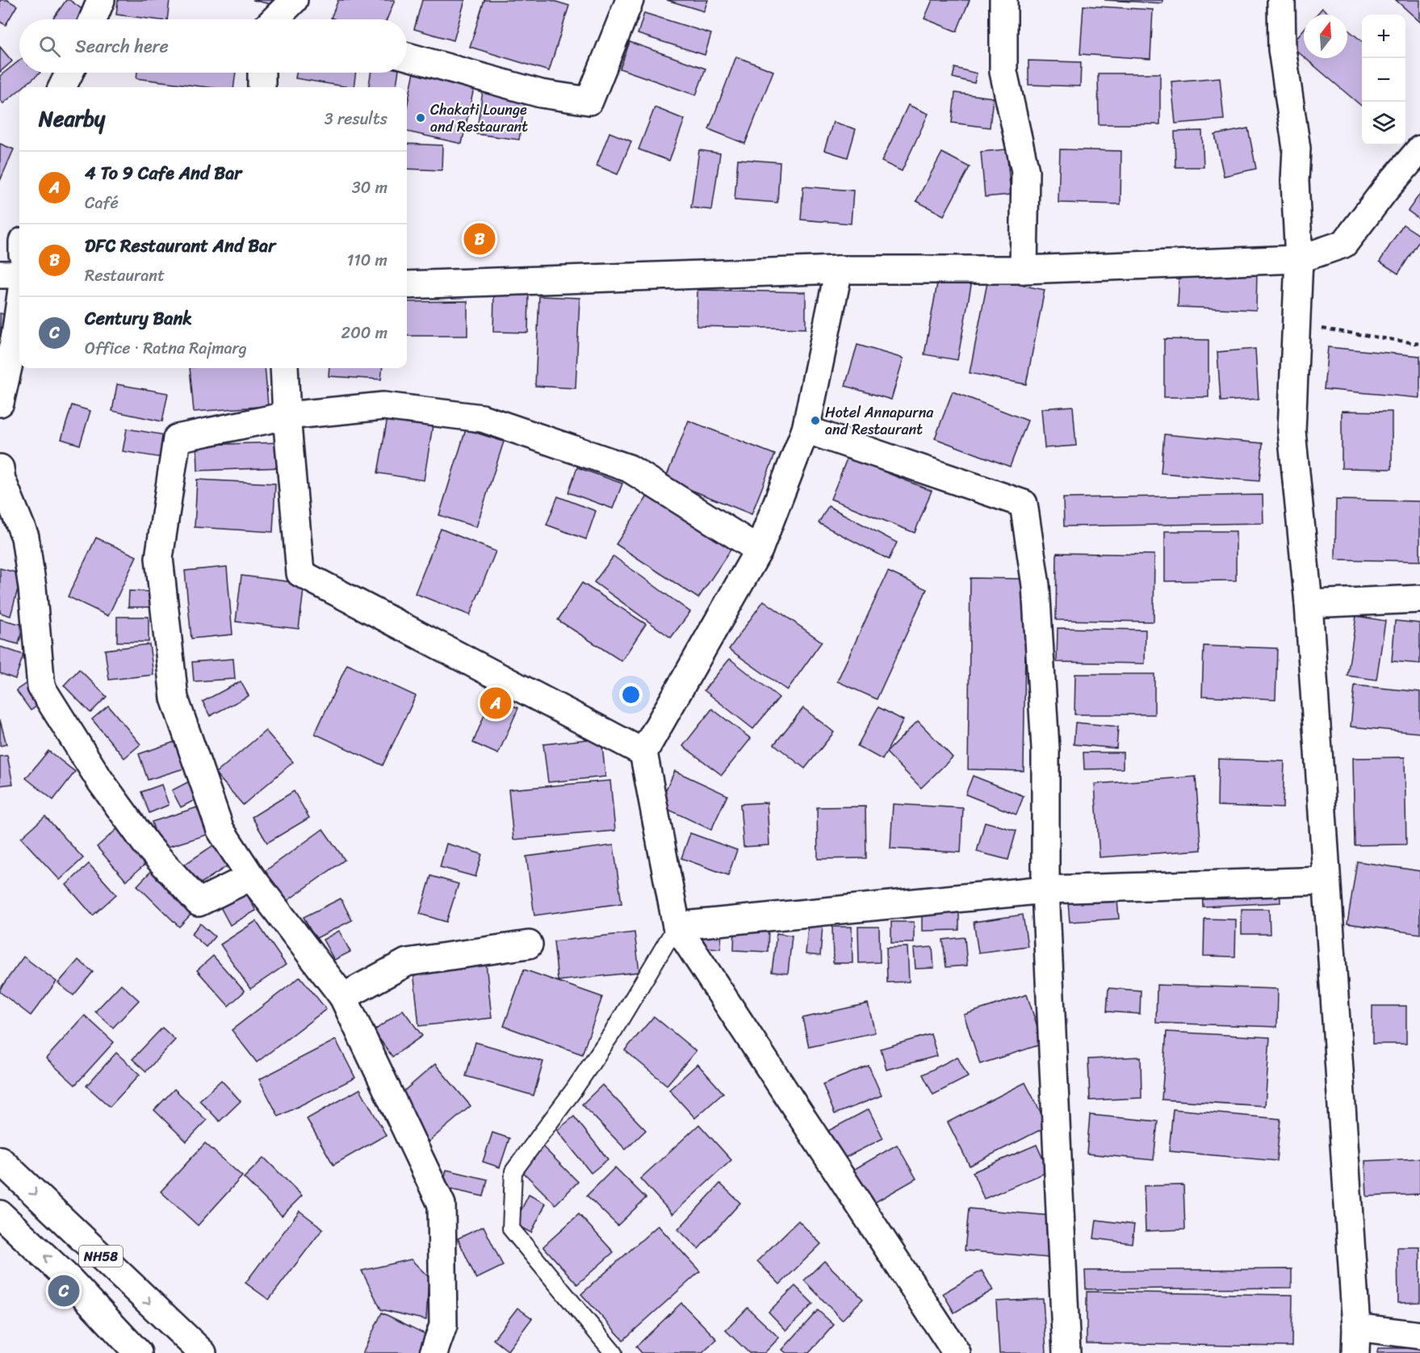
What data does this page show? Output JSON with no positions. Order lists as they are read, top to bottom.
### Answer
{
  "streets": {
    "street": ["NH58"]
  },
  "places": ["Chakati Lounge and Restaurant", "Hotel Annapurna and Restaurant"],
  "north": "top",
  "page": {
    "map_buttons": ["+", "−"],
    "search": "Search here",
    "heading": ["Nearby", "3 results"],
    "list": [
      {
        "mark": "A",
        "name": "4 To 9 Cafe And Bar",
        "note": "Café",
        "value": "30 m"
      },
      {
        "mark": "B",
        "name": "DFC Restaurant And Bar",
        "note": "Restaurant",
        "value": "110 m"
      },
      {
        "mark": "C",
        "name": "Century Bank",
        "note": "Office · Ratna Rajmarg",
        "value": "200 m"
      }
    ],
    "pins": ["B", "A", "C"]
  }
}
